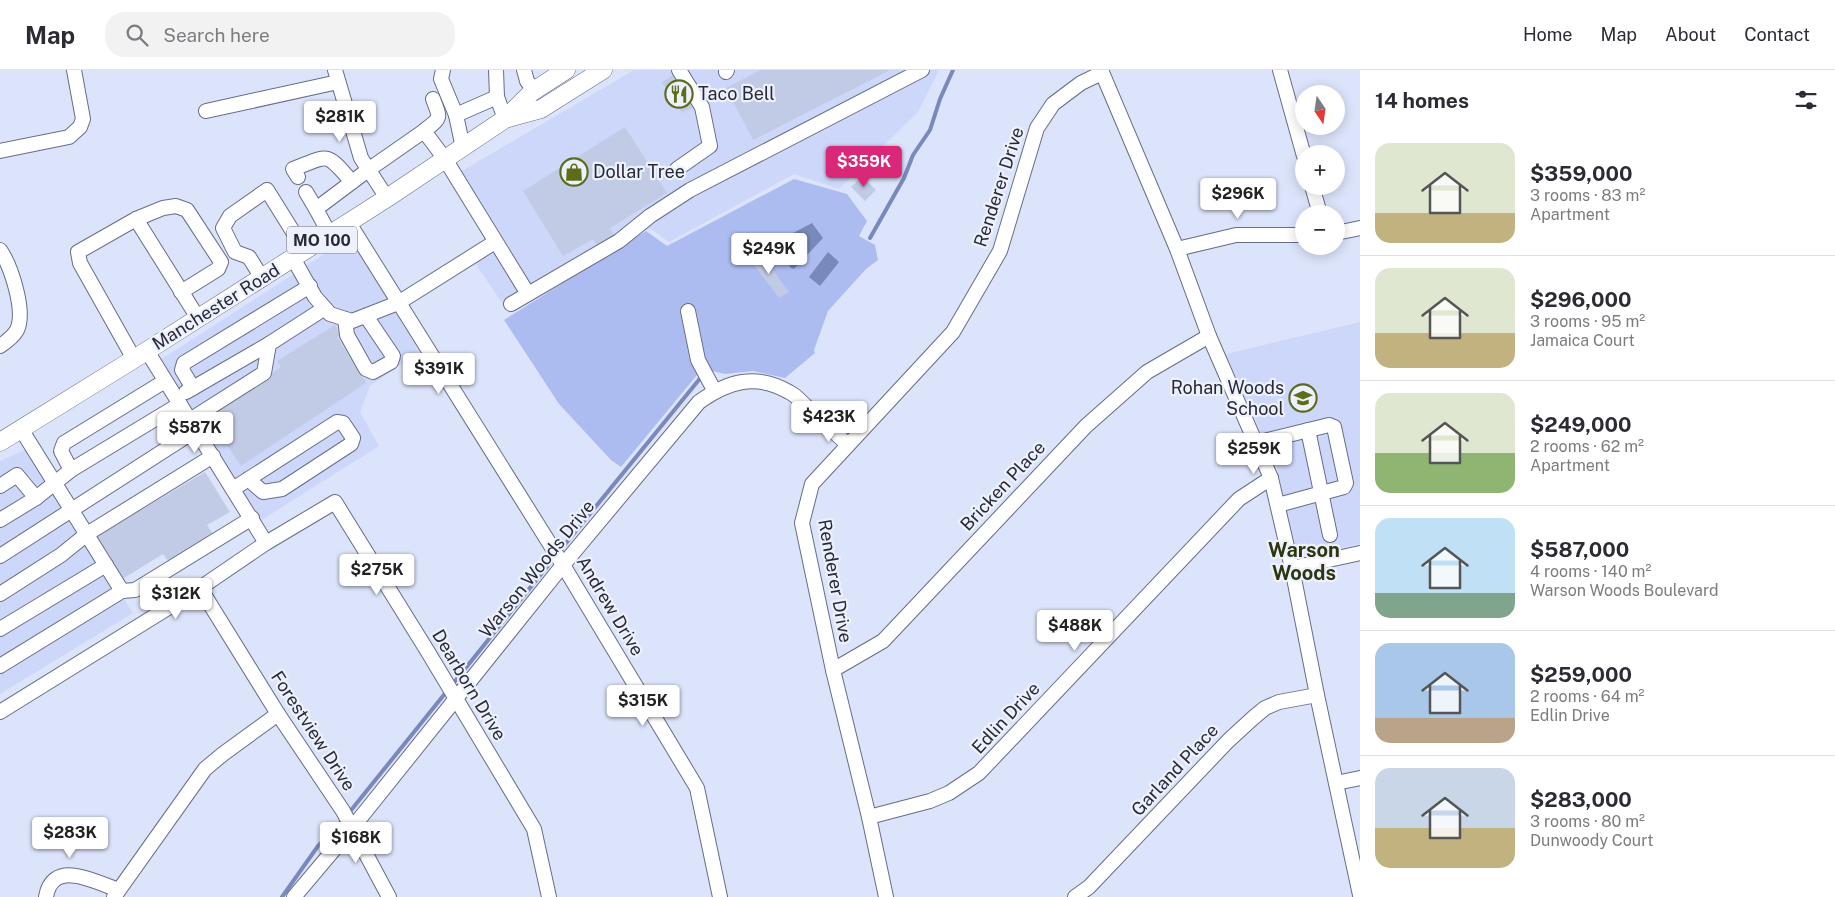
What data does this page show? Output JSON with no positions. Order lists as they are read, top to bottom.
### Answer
{
  "streets": {
    "main road": ["MO 100", "Manchester Road"],
    "street": [
      "Renderer Drive",
      "Bricken Place",
      "Warson Woods Drive",
      "Andrew Drive",
      "Dearborn Drive",
      "Edlin Drive",
      "Forestview Drive",
      "Garland Place"
    ]
  },
  "crossings": [
    ["Renderer Drive", "Bricken Place"],
    ["Renderer Drive", "Warson Woods Drive"],
    ["Renderer Drive", "Edlin Drive"],
    ["Manchester Road", "Andrew Drive"],
    ["Warson Woods Drive", "Andrew Drive"],
    ["Warson Woods Drive", "Dearborn Drive"],
    ["Warson Woods Drive", "Forestview Drive"]
  ],
  "districts": ["Warson Woods"],
  "places": {
    "restaurant": ["Taco Bell"],
    "shop": ["Dollar Tree"],
    "school or university": ["Rohan Woods School"]
  },
  "north": "bottom",
  "page": {
    "header": "Map",
    "search": "Search here",
    "nav": [
      "Home",
      "Map",
      "About",
      "Contact"
    ],
    "heading": "14 homes",
    "map_buttons": ["+", "−"],
    "price": [
      "$281K",
      "$359K",
      "$296K",
      "$249K",
      "$391K",
      "$423K",
      "$587K",
      "$259K",
      "$275K",
      "$312K",
      "$488K",
      "$315K",
      "$283K",
      "$168K"
    ],
    "list": [
      {
        "name": "$359,000",
        "note": "3 rooms · 83 m² · Apartment"
      },
      {
        "name": "$296,000",
        "note": "3 rooms · 95 m² · Jamaica Court"
      },
      {
        "name": "$249,000",
        "note": "2 rooms · 62 m² · Apartment"
      },
      {
        "name": "$587,000",
        "note": "4 rooms · 140 m² · Warson Woods Boulevard"
      },
      {
        "name": "$259,000",
        "note": "2 rooms · 64 m² · Edlin Drive"
      },
      {
        "name": "$283,000",
        "note": "3 rooms · 80 m² · Dunwoody Court"
      }
    ]
  }
}
